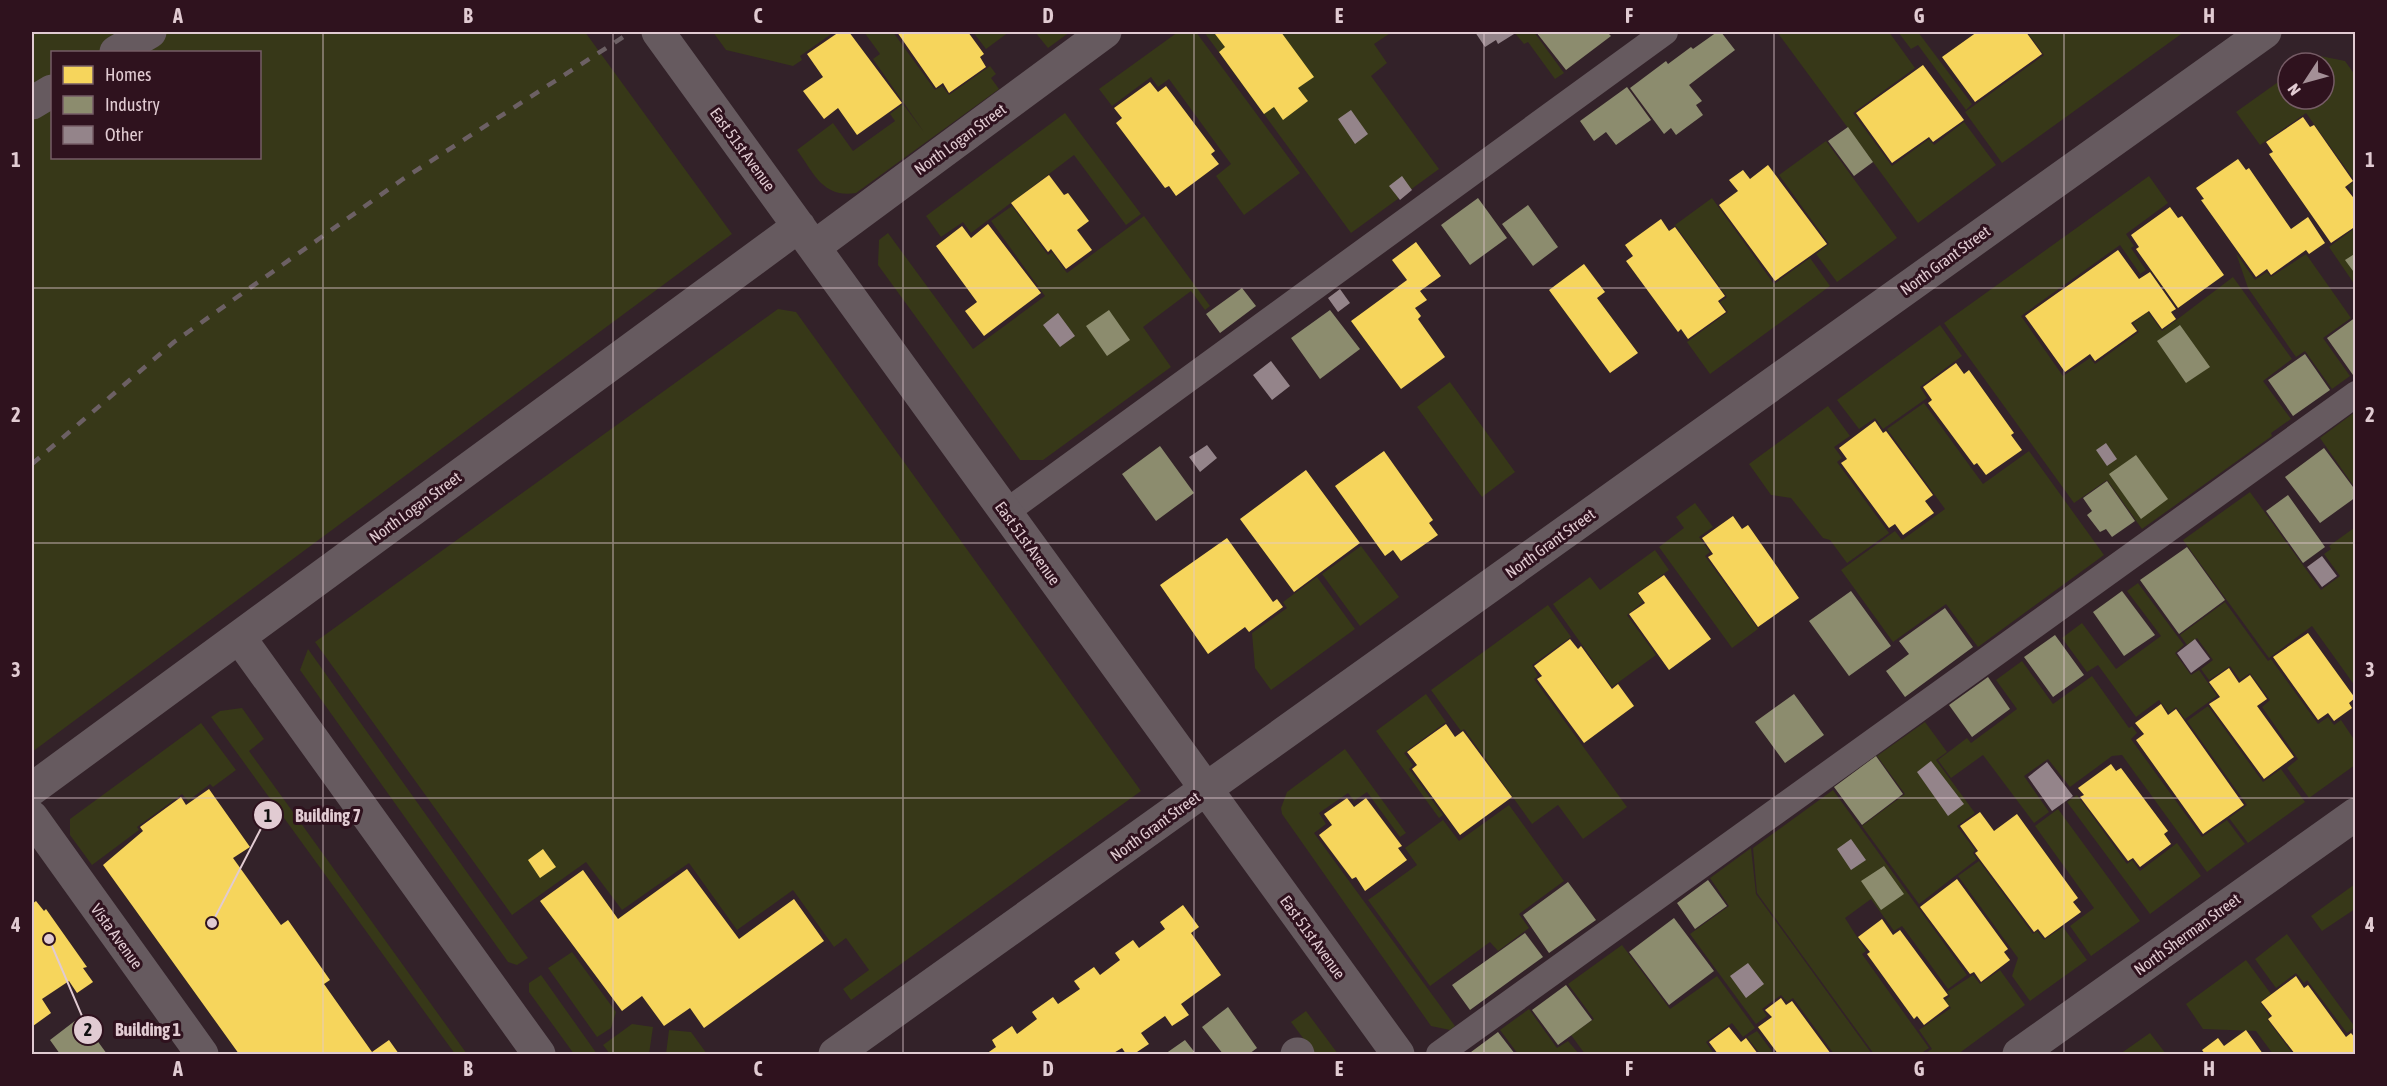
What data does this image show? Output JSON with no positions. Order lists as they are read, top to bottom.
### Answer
{
  "streets": {
    "street": [
      "North Logan Street",
      "East 51st Avenue",
      "North Grant Street",
      "North Sherman Street",
      "Vista Avenue"
    ]
  },
  "crossings": [
    ["North Logan Street", "East 51st Avenue"],
    ["East 51st Avenue", "North Grant Street"]
  ],
  "places": ["Building 7", "Building 1"],
  "legend": ["Homes", "Industry", "Other"],
  "north": "bottom left",
  "grid": {
    "columns": [
      "A",
      "B",
      "C",
      "D",
      "E",
      "F",
      "G",
      "H"
    ],
    "rows": [
      "1",
      "2",
      "3",
      "4"
    ]
  }
}
